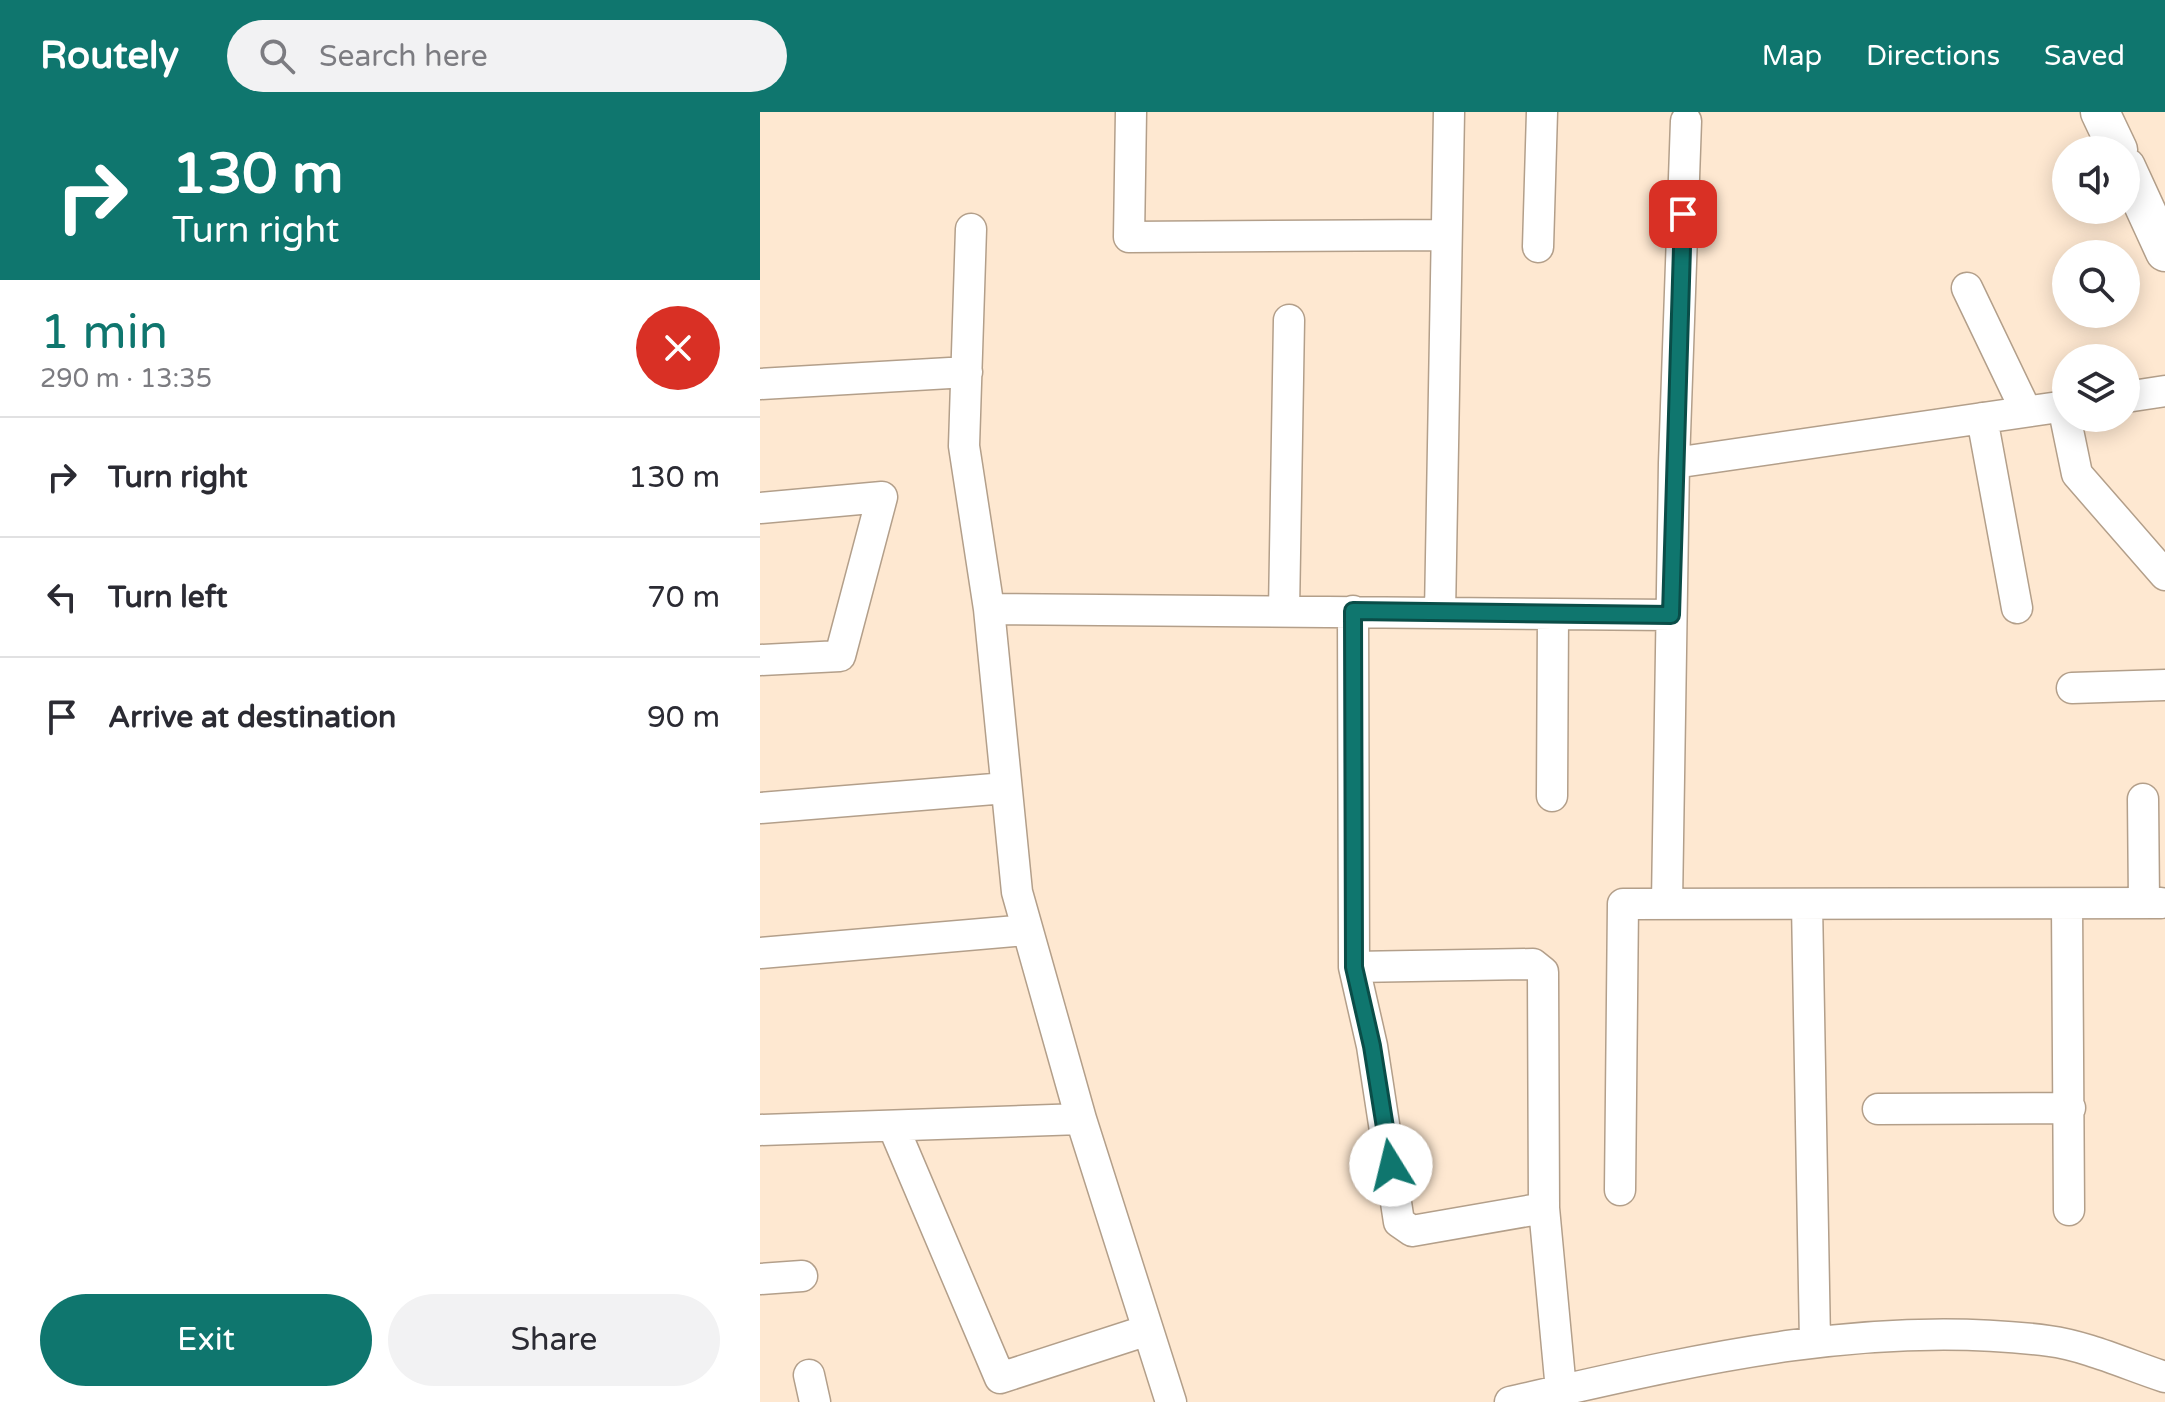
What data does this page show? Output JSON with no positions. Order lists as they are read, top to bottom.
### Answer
{
  "page": {
    "header": "Routely",
    "search": "Search here",
    "nav": ["Map", "Directions", "Saved"],
    "turn": ["130 m", "Turn right"],
    "heading": ["1 min", "290 m · 13:35"],
    "list": [
      {
        "name": "Turn right",
        "value": "130 m"
      },
      {
        "name": "Turn left",
        "value": "70 m"
      },
      {
        "name": "Arrive at destination",
        "value": "90 m"
      }
    ],
    "buttons": ["Exit", "Share"]
  }
}
